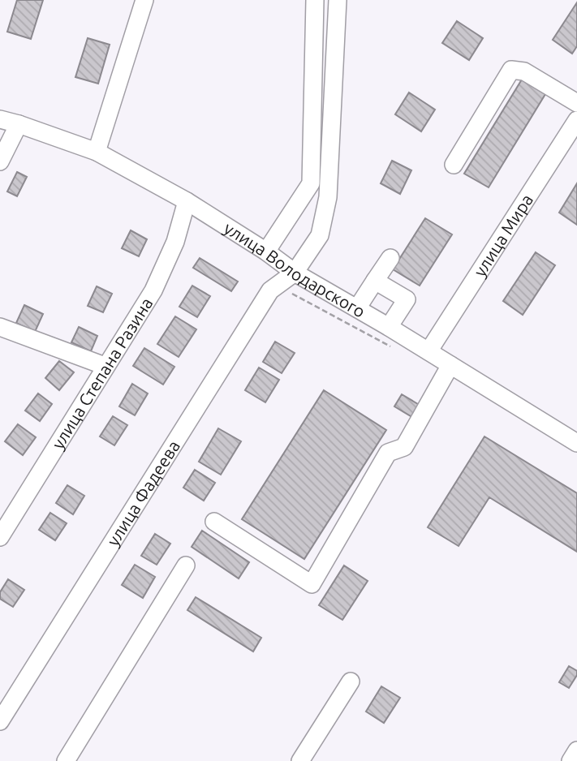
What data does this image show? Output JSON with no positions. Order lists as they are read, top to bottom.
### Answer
{
  "streets": {
    "street": [
      "улица Мира",
      "улица Володарского",
      "улица Степана Разина",
      "улица Фадеева"
    ]
  },
  "crossings": [
    ["улица Мира", "улица Володарского"],
    ["улица Володарского", "улица Степана Разина"],
    ["улица Володарского", "улица Фадеева"]
  ]
}
